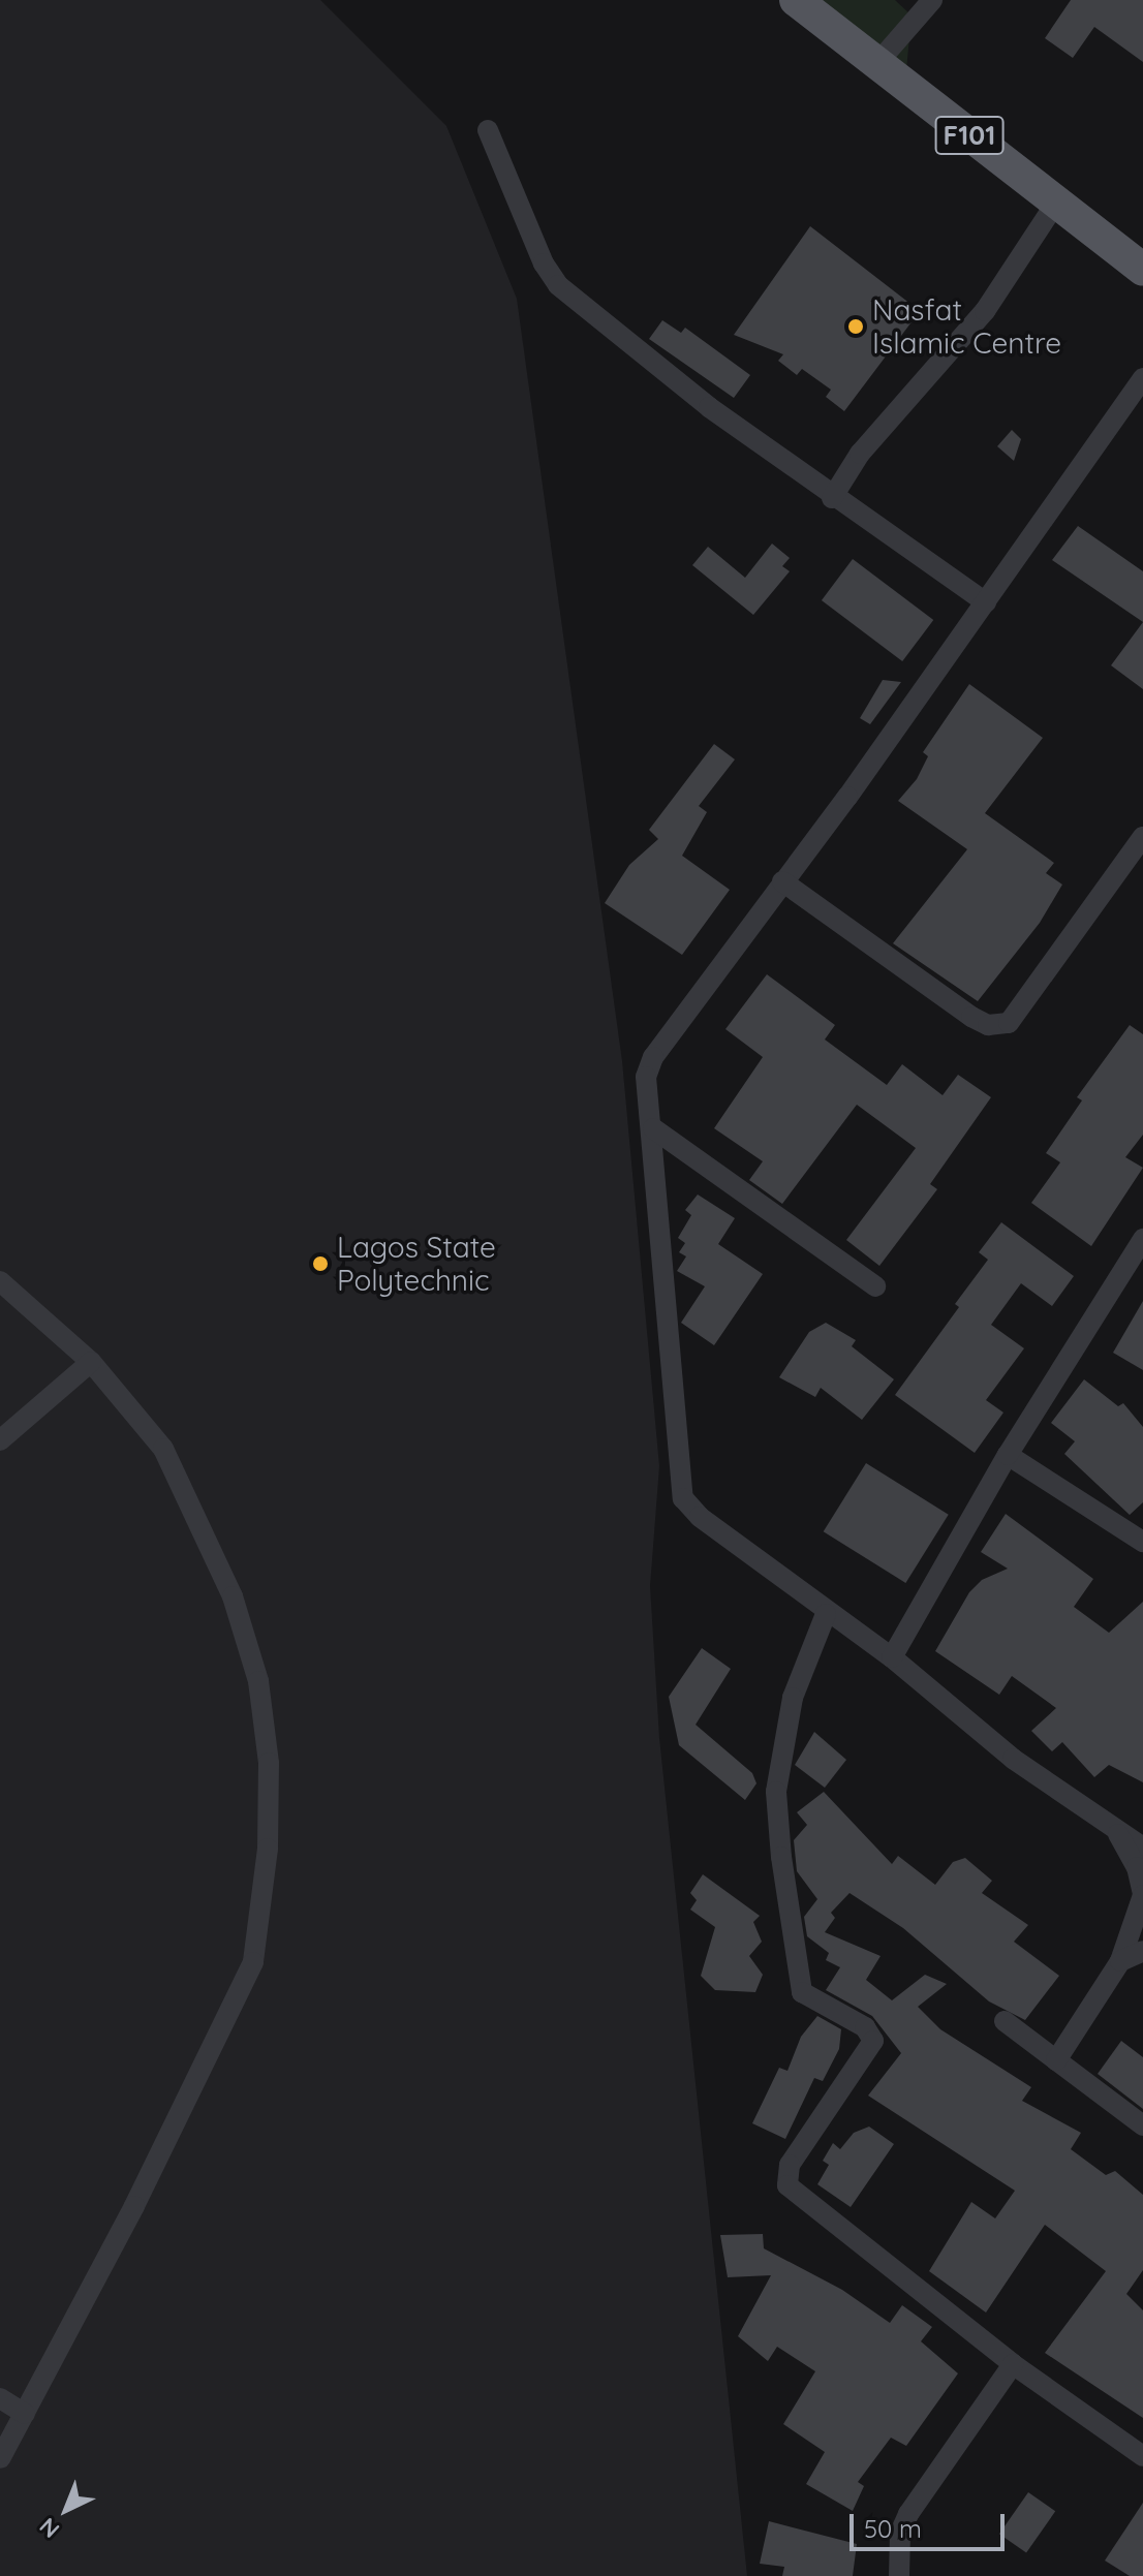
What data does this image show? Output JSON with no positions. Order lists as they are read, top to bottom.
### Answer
{
  "streets": {
    "main road": ["F101"]
  },
  "places": ["Nasfat Islamic Centre", "Lagos State Polytechnic"],
  "scale_bar": "50 m",
  "north": "bottom left"
}
